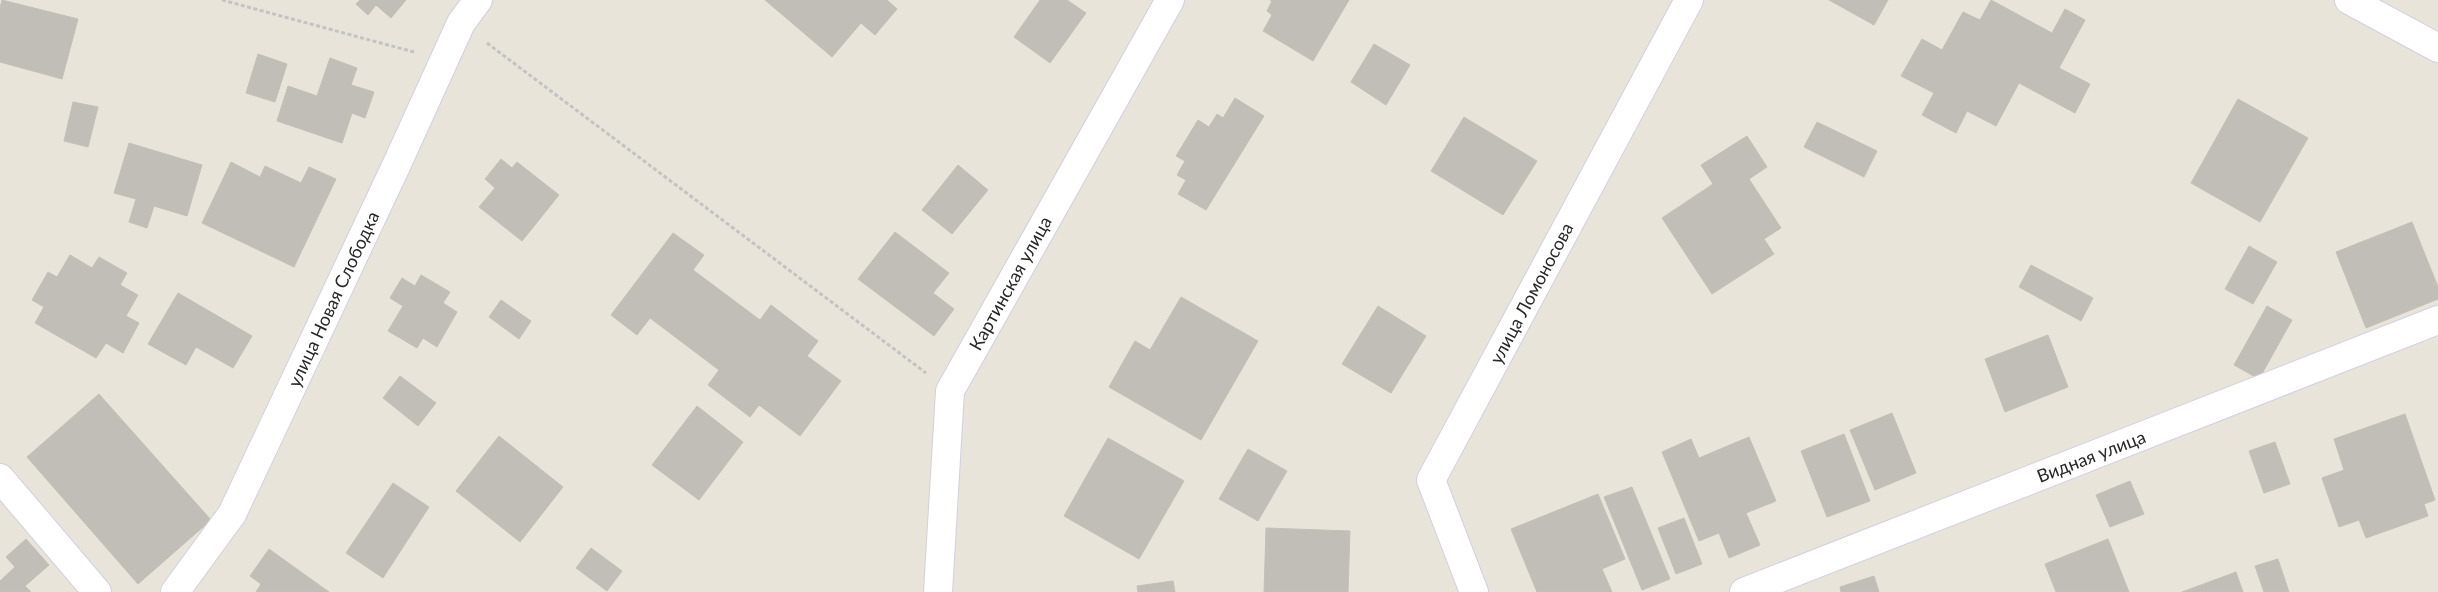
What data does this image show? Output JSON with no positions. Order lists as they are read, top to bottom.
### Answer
{
  "streets": {
    "street": [
      "Картинская улица",
      "улица Ломоносова",
      "улица Новая Слободка",
      "Видная улица"
    ]
  }
}
